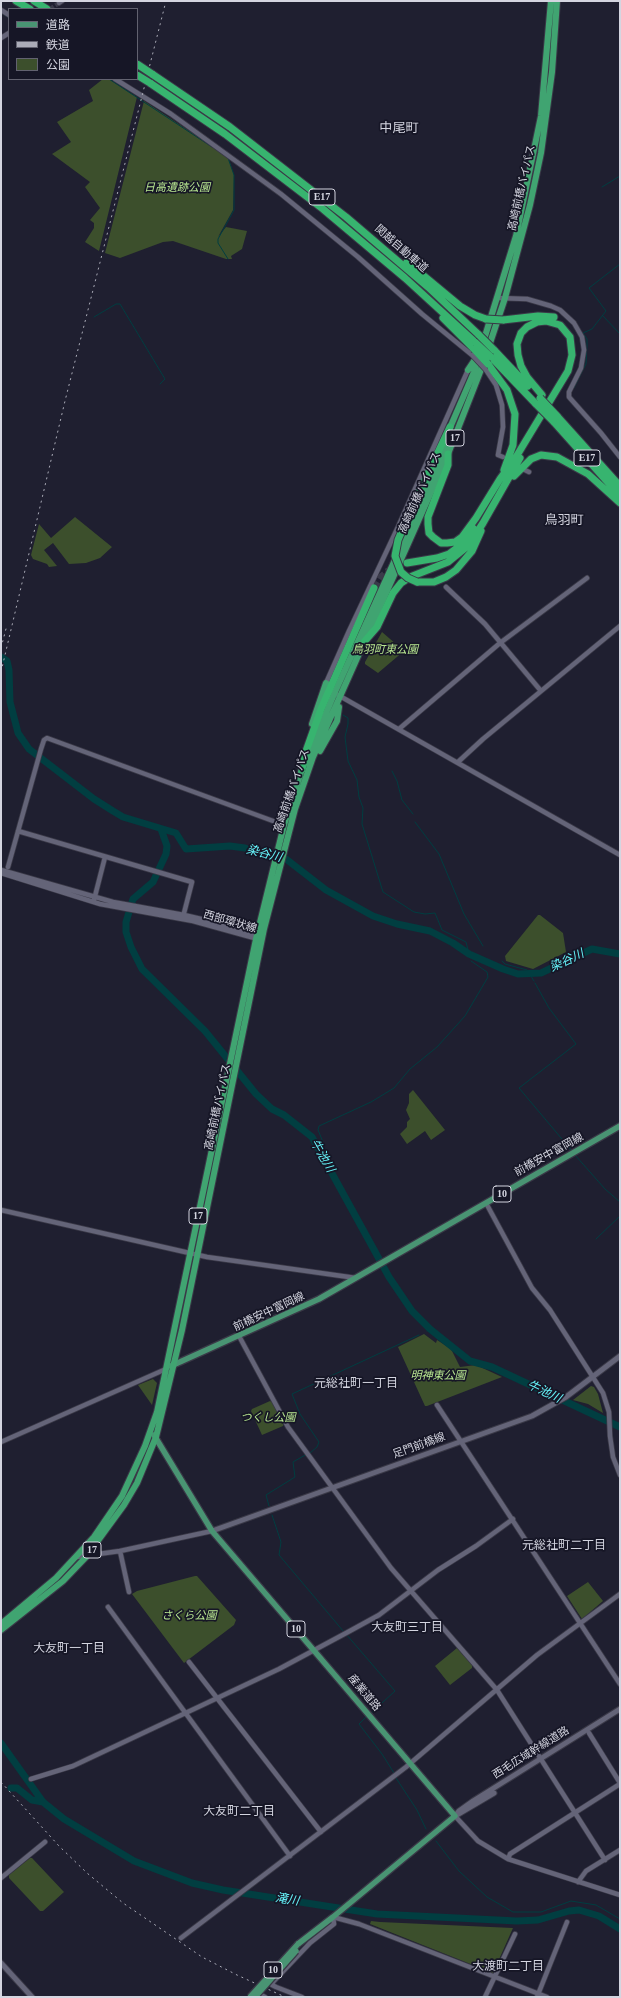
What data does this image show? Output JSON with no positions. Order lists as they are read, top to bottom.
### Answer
{
  "streets": {
    "highway": [
      "高崎前橋バイパス",
      "E17",
      "関越自動車道",
      "17"
    ],
    "main road": [
      "前橋安中富岡線",
      "10",
      "足門前橋線",
      "産業道路",
      "西毛広域幹線道路"
    ],
    "street": ["西部環状線"]
  },
  "crossings": [
    ["高崎前橋バイパス", "西部環状線"],
    ["高崎前橋バイパス", "前橋安中富岡線"],
    ["高崎前橋バイパス", "産業道路"],
    ["足門前橋線", "産業道路"],
    ["産業道路", "西毛広域幹線道路"]
  ],
  "districts": [
    "中尾町",
    "鳥羽町",
    "元総社町一丁目",
    "元総社町二丁目",
    "大友町三丁目",
    "大友町一丁目",
    "大友町二丁目",
    "大渡町二丁目"
  ],
  "water": ["染谷川", "牛池川", "滝川"],
  "parks": [
    "日高遺跡公園",
    "鳥羽町東公園",
    "明神東公園",
    "つくし公園",
    "さくら公園"
  ],
  "legend": ["道路", "鉄道", "公園"]
}
